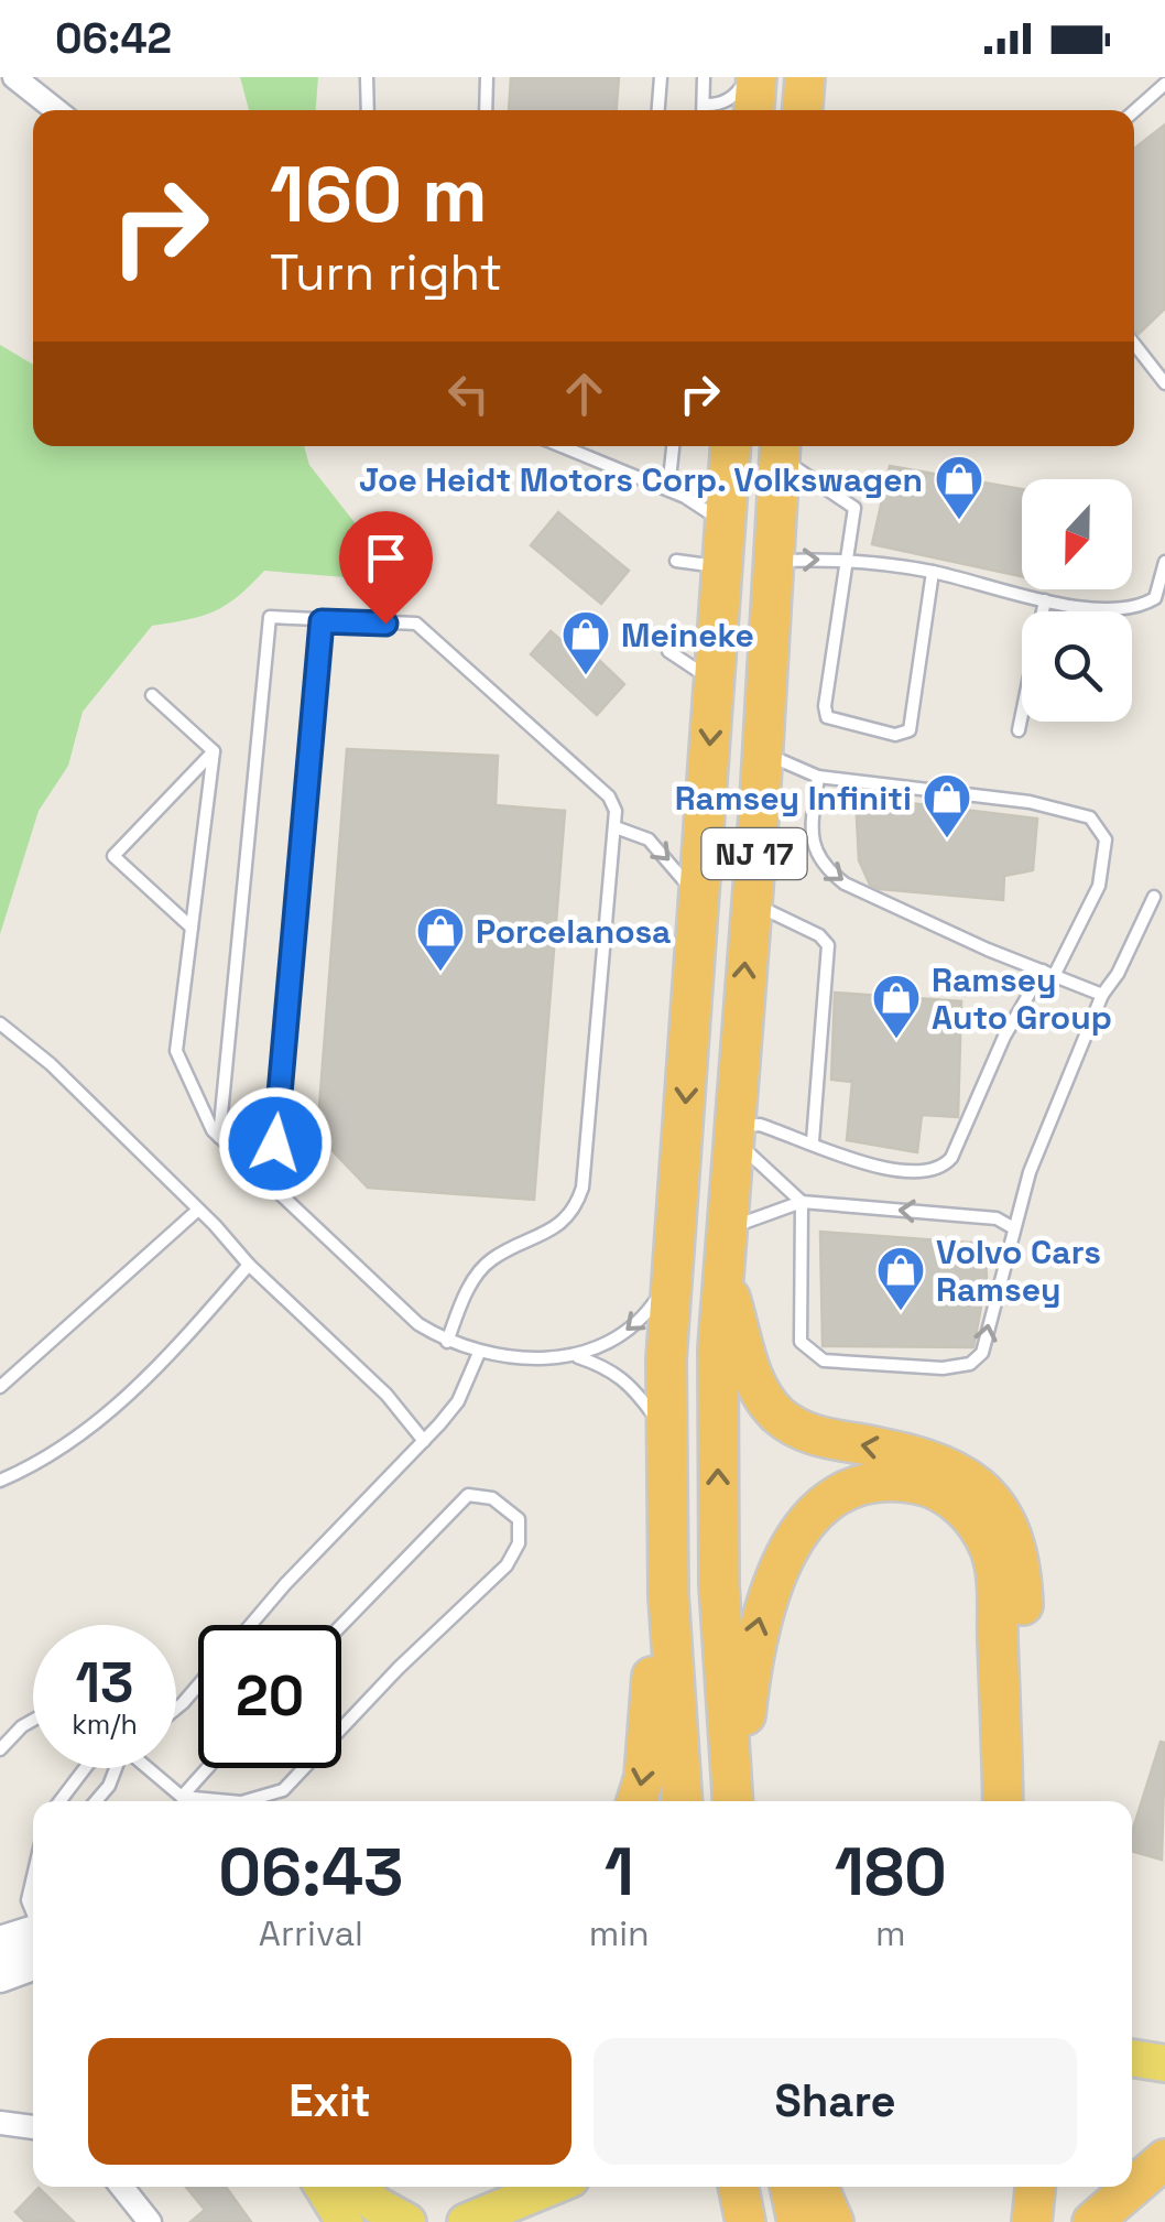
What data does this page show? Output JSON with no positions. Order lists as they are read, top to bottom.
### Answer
{
  "streets": {
    "highway": ["NJ 17"]
  },
  "places": {
    "shop": [
      "Joe Heidt Motors Corp. Volkswagen",
      "Meineke",
      "Ramsey Infiniti",
      "Porcelanosa",
      "Ramsey Auto Group",
      "Volvo Cars Ramsey"
    ]
  },
  "north": "bottom",
  "page": {
    "status": "06:42",
    "turn": ["160 m", "Turn right"],
    "speed": "13 km/h",
    "limit": "20",
    "eta": [
      "06:43",
      "Arrival",
      "1",
      "min",
      "180",
      "m"
    ],
    "buttons": ["Exit", "Share"]
  }
}
